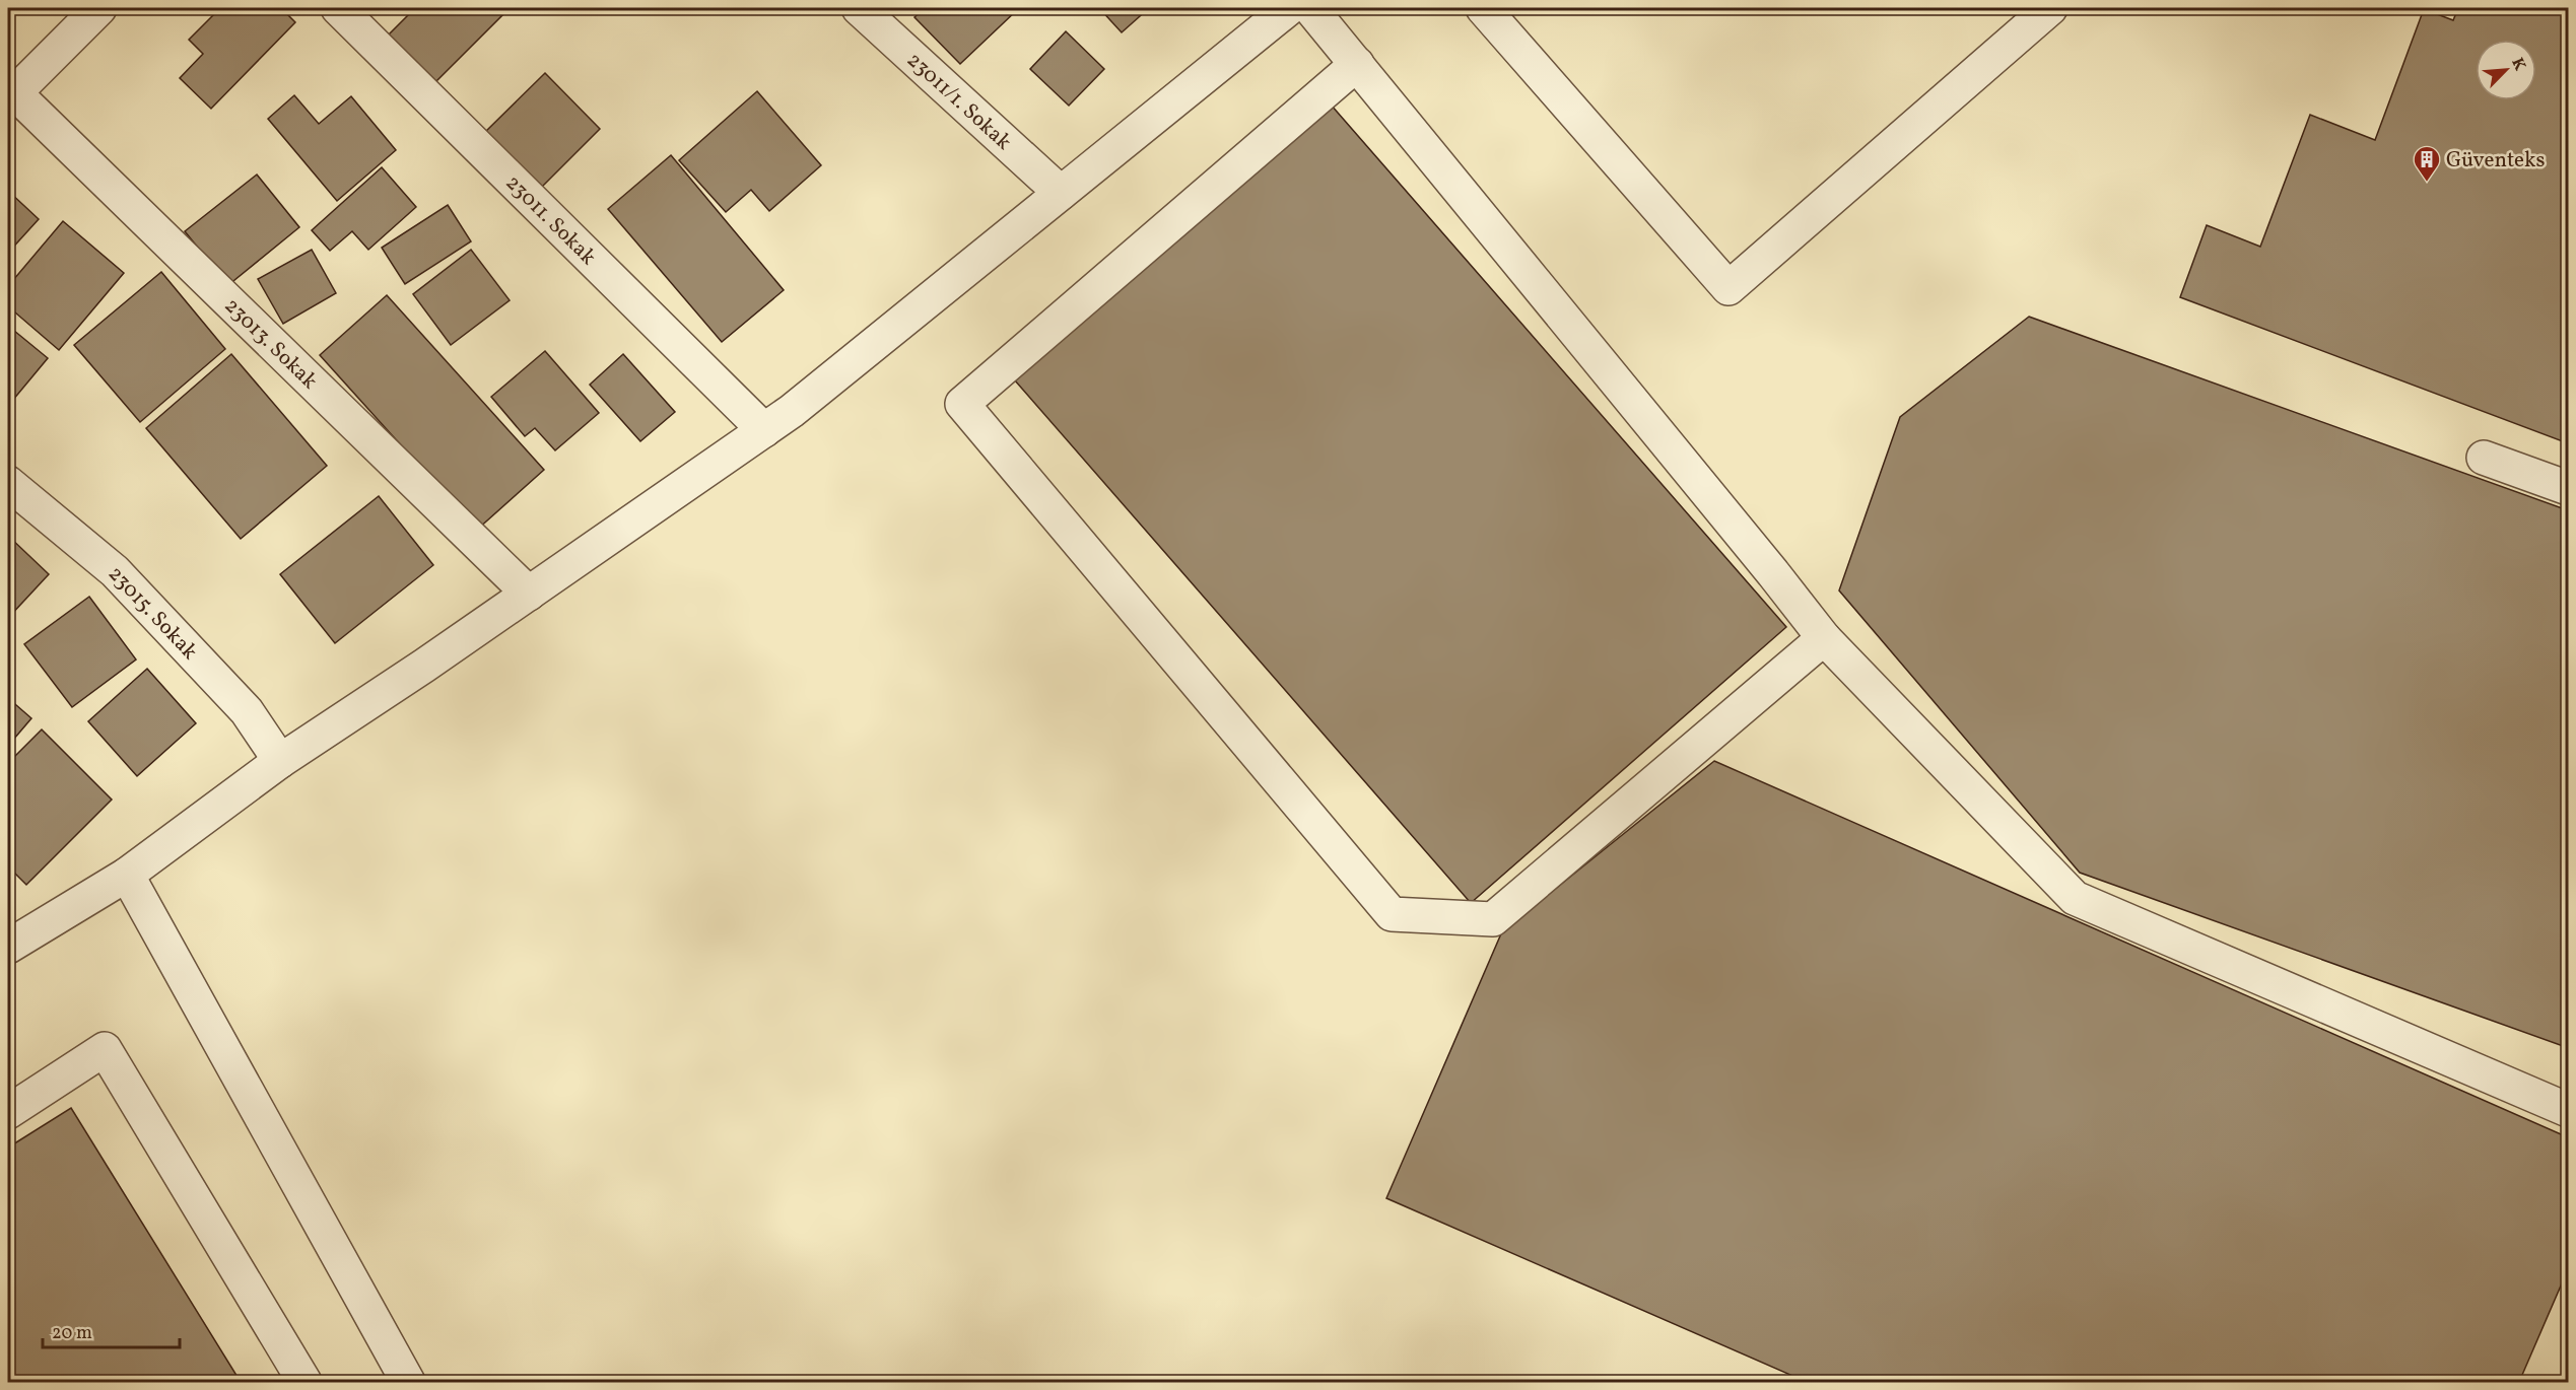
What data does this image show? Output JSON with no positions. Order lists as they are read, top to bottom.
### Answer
{
  "streets": {
    "street": [
      "23011/1. Sokak",
      "23011. Sokak",
      "23013. Sokak",
      "23015. Sokak"
    ]
  },
  "places": {
    "building": ["Güventeks"]
  },
  "scale_bar": "20 m",
  "north": "top right"
}
